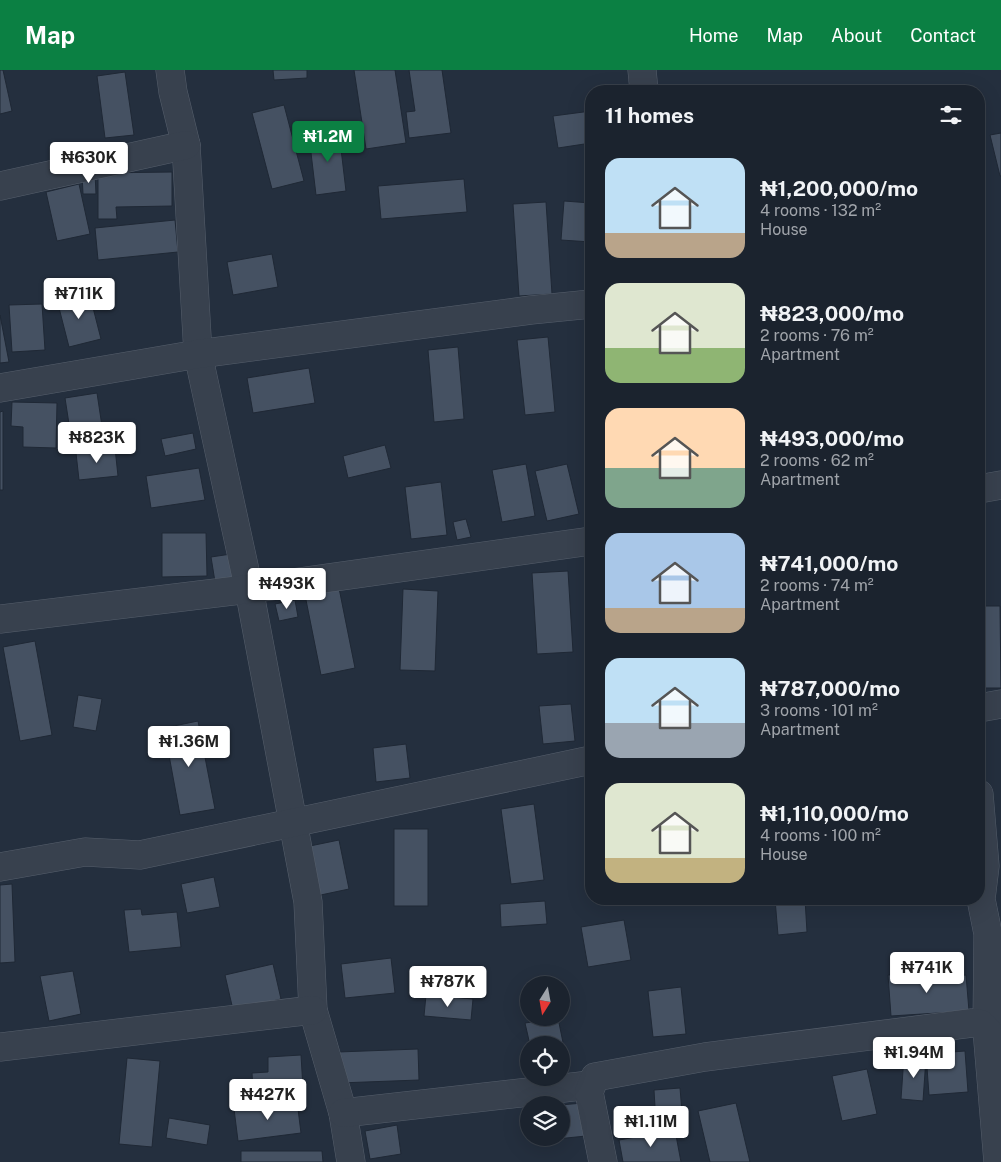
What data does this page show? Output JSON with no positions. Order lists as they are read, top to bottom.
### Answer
{
  "north": "bottom",
  "page": {
    "header": "Map",
    "nav": [
      "Home",
      "Map",
      "About",
      "Contact"
    ],
    "heading": "11 homes",
    "price": [
      "₦1.2M",
      "₦630K",
      "₦711K",
      "₦823K",
      "₦493K",
      "₦1.36M",
      "₦741K",
      "₦787K",
      "₦1.94M",
      "₦427K",
      "₦1.11M"
    ],
    "list": [
      {
        "name": "₦1,200,000/mo",
        "note": "4 rooms · 132 m² · House"
      },
      {
        "name": "₦823,000/mo",
        "note": "2 rooms · 76 m² · Apartment"
      },
      {
        "name": "₦493,000/mo",
        "note": "2 rooms · 62 m² · Apartment"
      },
      {
        "name": "₦741,000/mo",
        "note": "2 rooms · 74 m² · Apartment"
      },
      {
        "name": "₦787,000/mo",
        "note": "3 rooms · 101 m² · Apartment"
      },
      {
        "name": "₦1,110,000/mo",
        "note": "4 rooms · 100 m² · House"
      }
    ]
  }
}
